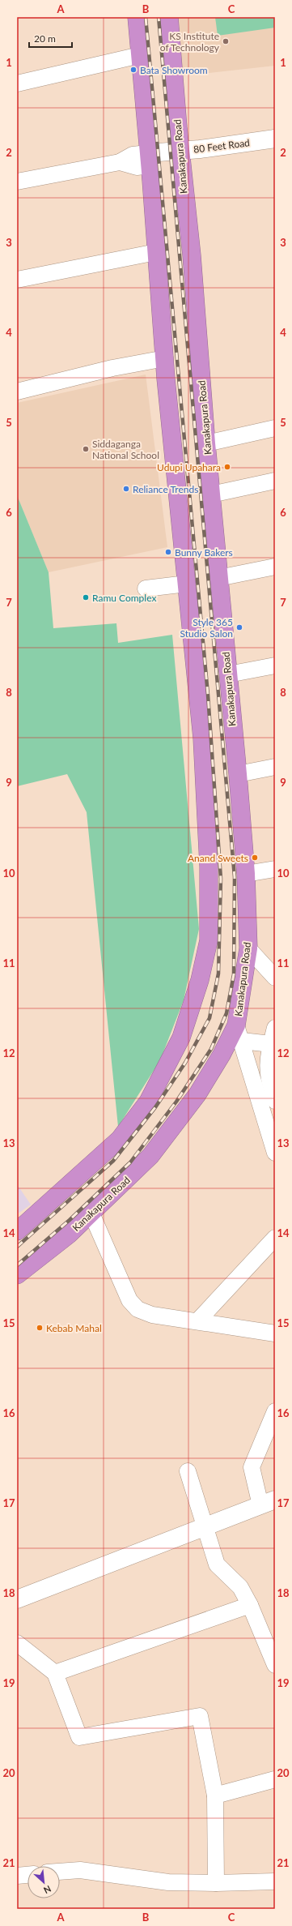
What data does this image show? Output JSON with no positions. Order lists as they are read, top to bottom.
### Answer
{
  "streets": {
    "highway": ["Kanakapura Road"],
    "street": ["80 Feet Road"]
  },
  "crossings": [
    ["80 Feet Road", "Kanakapura Road"]
  ],
  "places": [
    "KS Institute of Technology",
    "Bata Showroom",
    "Siddaganga National School",
    "Udupi Upahara",
    "Reliance Trends",
    "Bunny Bakers",
    "Ramu Complex",
    "Style 365 Studio Salon",
    "Anand Sweets",
    "Kebab Mahal"
  ],
  "scale_bar": "20 m",
  "north": "bottom right",
  "grid": {
    "columns": ["A", "B", "C"],
    "rows": [
      "1",
      "2",
      "3",
      "4",
      "5",
      "6",
      "7",
      "8",
      "9",
      "10",
      "11",
      "12",
      "13",
      "14",
      "15",
      "16",
      "17",
      "18",
      "19",
      "20",
      "21"
    ]
  }
}
